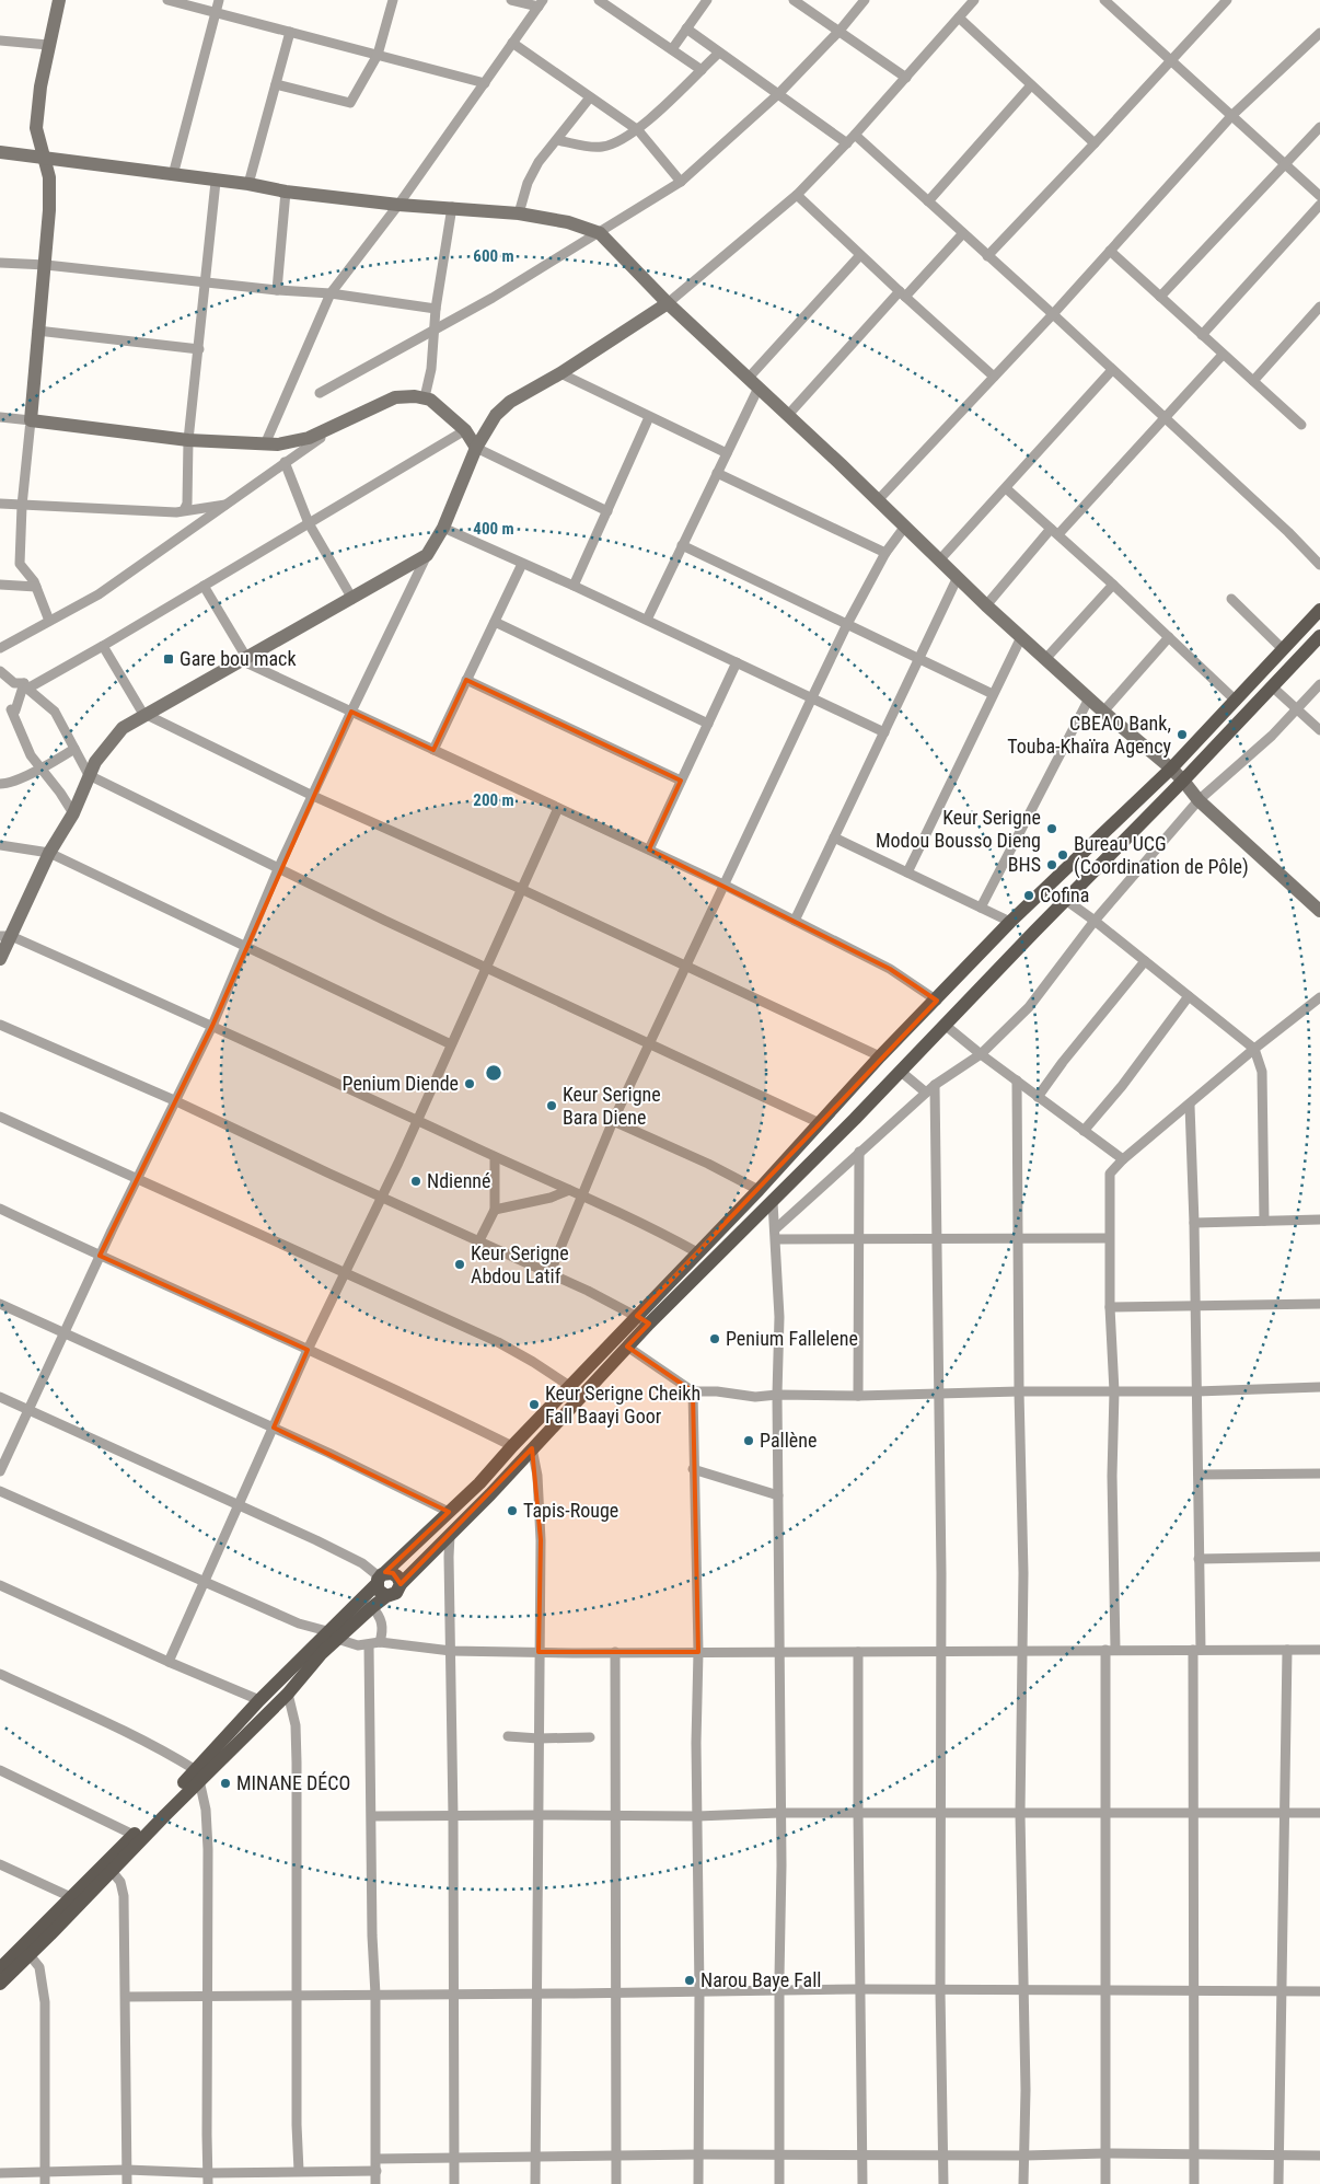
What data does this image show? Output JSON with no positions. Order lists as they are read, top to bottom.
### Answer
{
  "places": {
    "transit": ["Gare bou mack"],
    "other": [
      "CBEAO Bank, Touba-Khaïra Agency",
      "Keur Serigne Modou Bousso Dieng",
      "Bureau UCG (Coordination de Pôle)",
      "BHS",
      "Cofina",
      "Penium Diende",
      "Keur Serigne Bara Diene",
      "Ndienné",
      "Keur Serigne Abdou Latif",
      "Penium Fallelene",
      "Keur Serigne Cheikh Fall Baayi Goor",
      "Pallène",
      "Tapis-Rouge",
      "MINANE DÉCO",
      "Narou Baye Fall"
    ]
  },
  "rings": ["600 m", "400 m", "200 m"]
}
